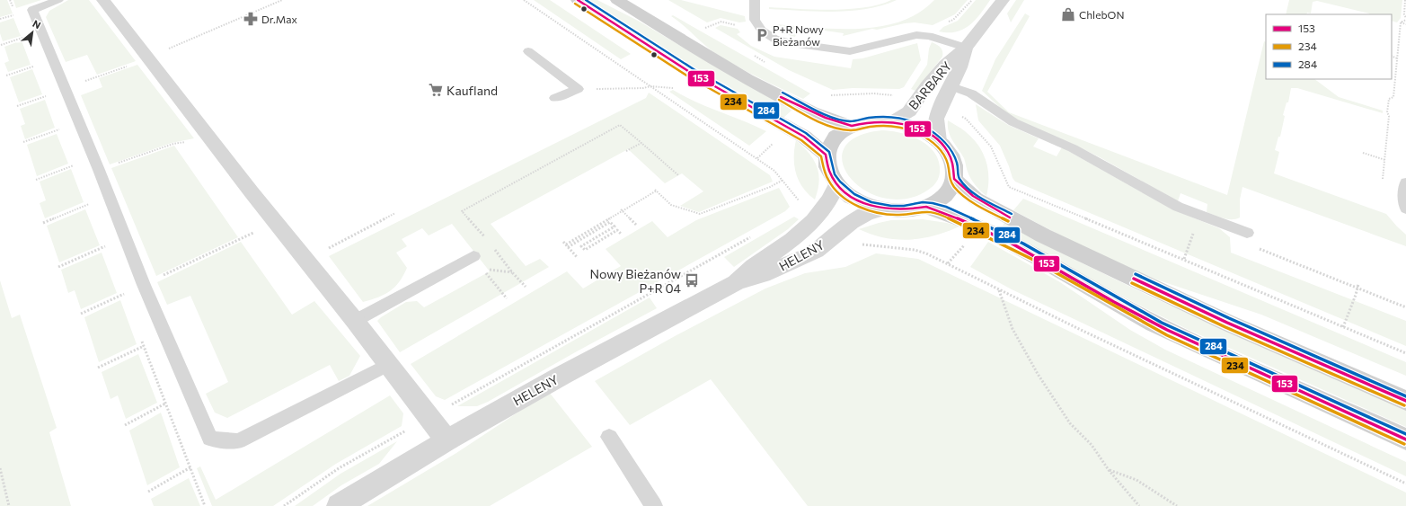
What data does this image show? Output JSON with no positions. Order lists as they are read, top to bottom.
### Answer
{
  "streets": {
    "street": ["BARBARY", "HELENY"]
  },
  "crossings": [
    ["BARBARY", "HELENY"]
  ],
  "places": {
    "shop": ["ChlebON"],
    "pharmacy": ["Dr.Max"],
    "parking": ["P+R Nowy Bieżanów"],
    "supermarket": ["Kaufland"],
    "bus stop": ["Nowy Bieżanów P+R 04"]
  },
  "lines": ["transit line 153", "transit line 284", "transit line 234"],
  "legend": ["153", "234", "284"],
  "north": "top right"
}
